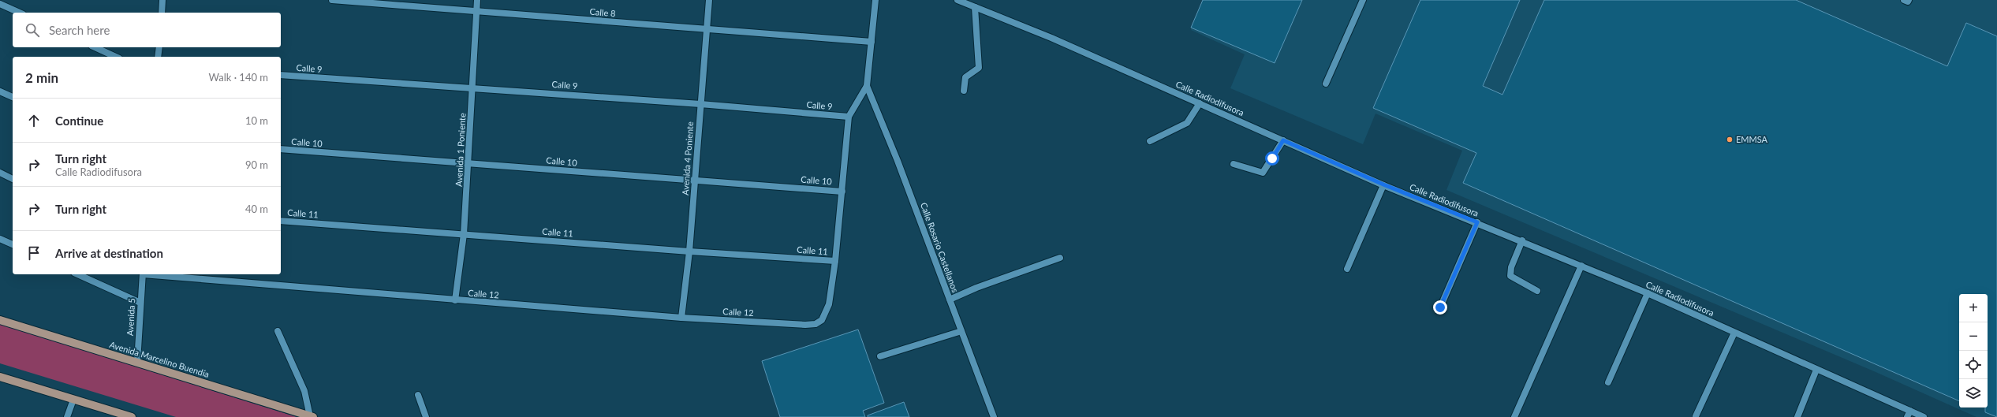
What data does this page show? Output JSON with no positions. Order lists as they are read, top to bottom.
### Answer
{
  "streets": {
    "main road": ["Avenida Marcelino Buendía"],
    "street": [
      "Calle 8",
      "Calle 9",
      "Calle Radiodifusora",
      "Calle 10",
      "Avenida 1 Poniente",
      "Avenida 4 Poniente",
      "Calle 11",
      "Calle Rosario Castellanos",
      "Calle 12",
      "Avenida 5"
    ]
  },
  "crossings": [
    ["Calle 8", "Avenida 1 Poniente"],
    ["Calle 8", "Avenida 4 Poniente"],
    ["Calle 9", "Avenida 1 Poniente"],
    ["Calle 9", "Avenida 4 Poniente"],
    ["Calle 10", "Avenida 1 Poniente"],
    ["Calle 10", "Avenida 4 Poniente"],
    ["Avenida 1 Poniente", "Calle 11"],
    ["Avenida 1 Poniente", "Calle 12"],
    ["Avenida 4 Poniente", "Calle 11"],
    ["Avenida 4 Poniente", "Calle 12"],
    ["Calle 11", "Calle 12"],
    ["Avenida 5", "Avenida Marcelino Buendía"]
  ],
  "places": ["EMMSA"],
  "page": {
    "search": "Search here",
    "heading": ["2 min", "Walk · 140 m"],
    "list": [
      ["Continue", "10 m"],
      ["Turn right", "Calle Radiodifusora", "90 m"],
      ["Turn right", "40 m"],
      "Arrive at destination"
    ],
    "map_buttons": ["+", "−"]
  }
}
